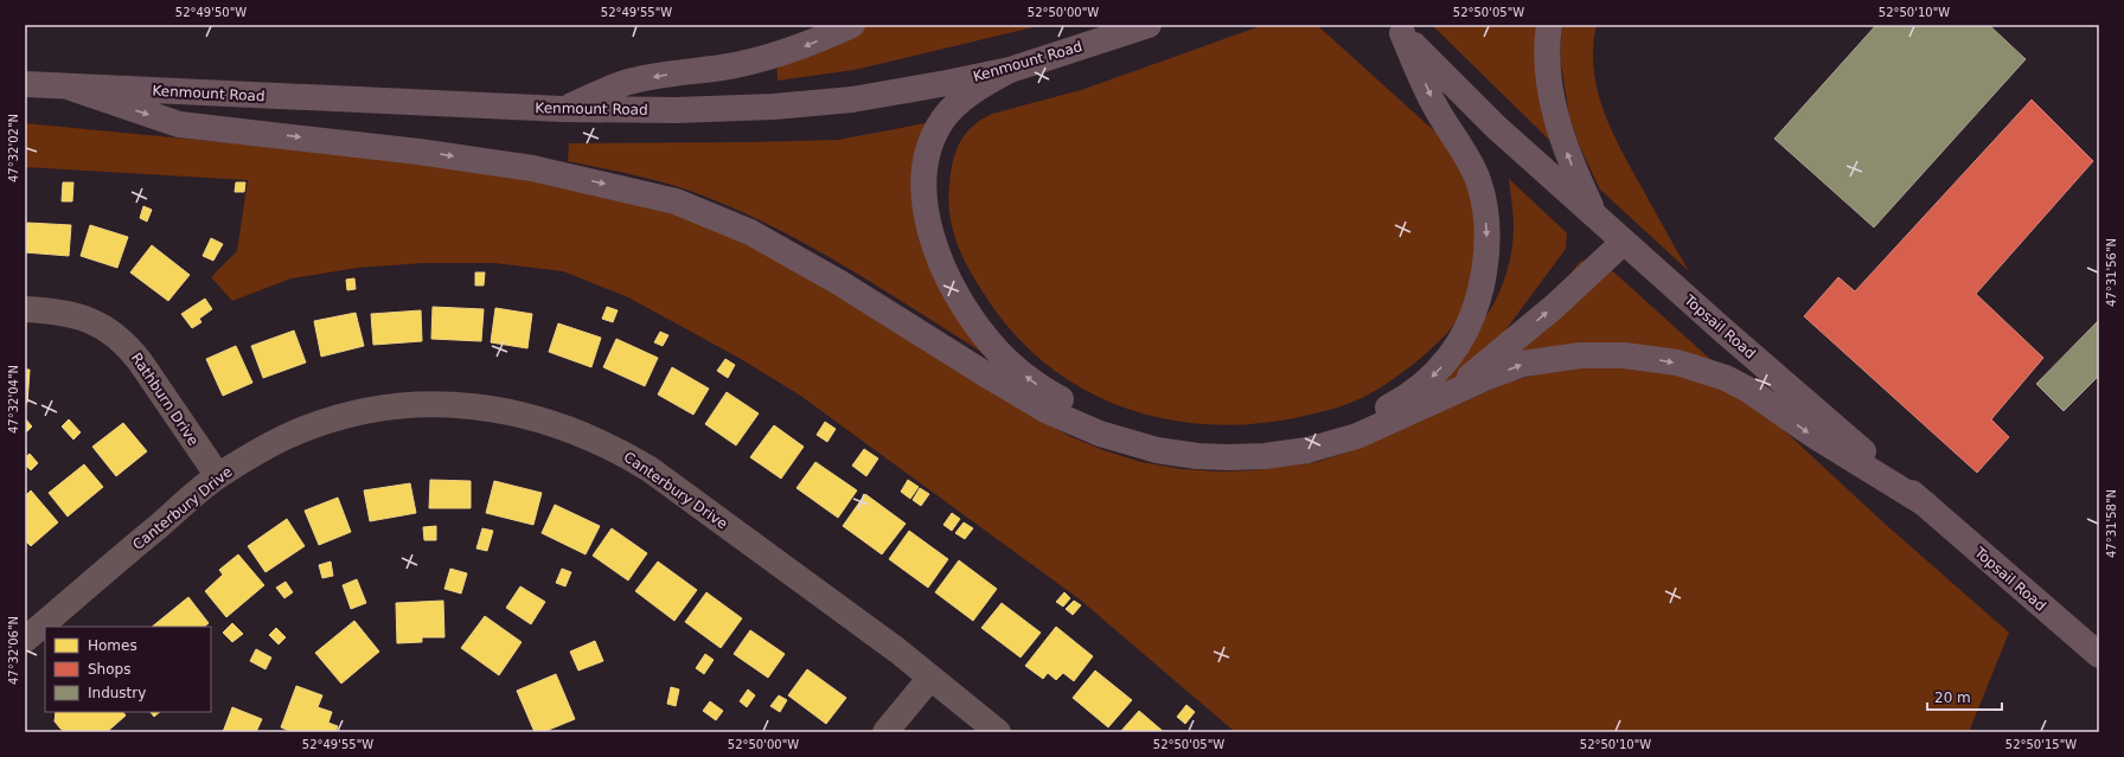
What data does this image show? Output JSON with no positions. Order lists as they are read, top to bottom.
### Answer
{
  "streets": {
    "main road": ["Kenmount Road", "Topsail Road"],
    "street": ["Rathburn Drive", "Canterbury Drive"]
  },
  "crossings": [
    ["Rathburn Drive", "Canterbury Drive"]
  ],
  "legend": ["Homes", "Shops", "Industry"],
  "scale_bar": "20 m",
  "coordinates": [
    "52°49'50\"W",
    "52°49'55\"W",
    "52°50'00\"W",
    "52°50'05\"W",
    "52°50'10\"W",
    "47°32'02\"N",
    "47°31'56\"N",
    "47°32'04\"N",
    "47°31'58\"N",
    "47°32'06\"N",
    "52°50'15\"W"
  ]
}
